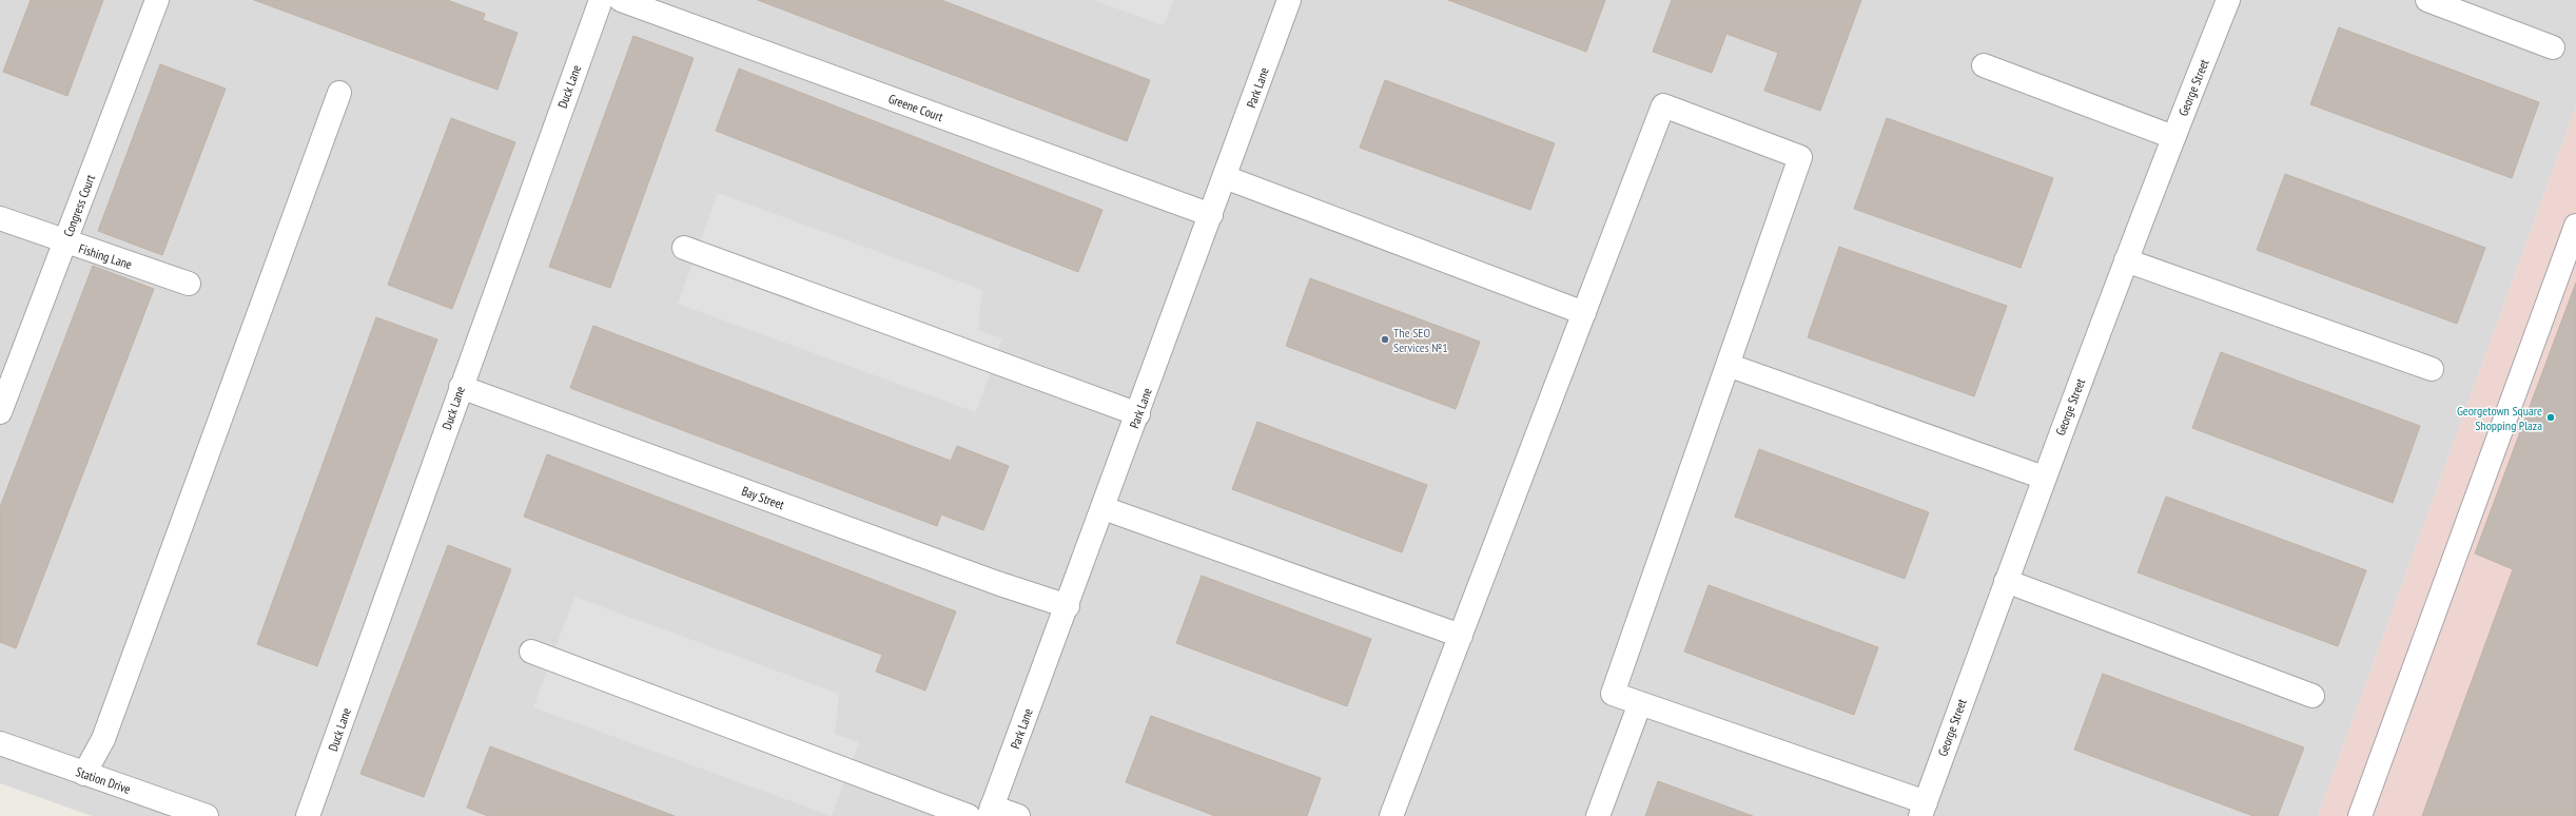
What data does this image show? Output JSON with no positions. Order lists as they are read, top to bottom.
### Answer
{
  "streets": {
    "street": [
      "Duck Lane",
      "Park Lane",
      "George Street",
      "Greene Court",
      "Congress Court",
      "Fishing Lane",
      "Bay Street",
      "Station Drive"
    ]
  },
  "crossings": [
    ["Duck Lane", "Bay Street"],
    ["Park Lane", "Greene Court"],
    ["Park Lane", "Bay Street"],
    ["Congress Court", "Fishing Lane"]
  ],
  "places": ["The SEO Services №1", "Georgetown Square Shopping Plaza"]
}
